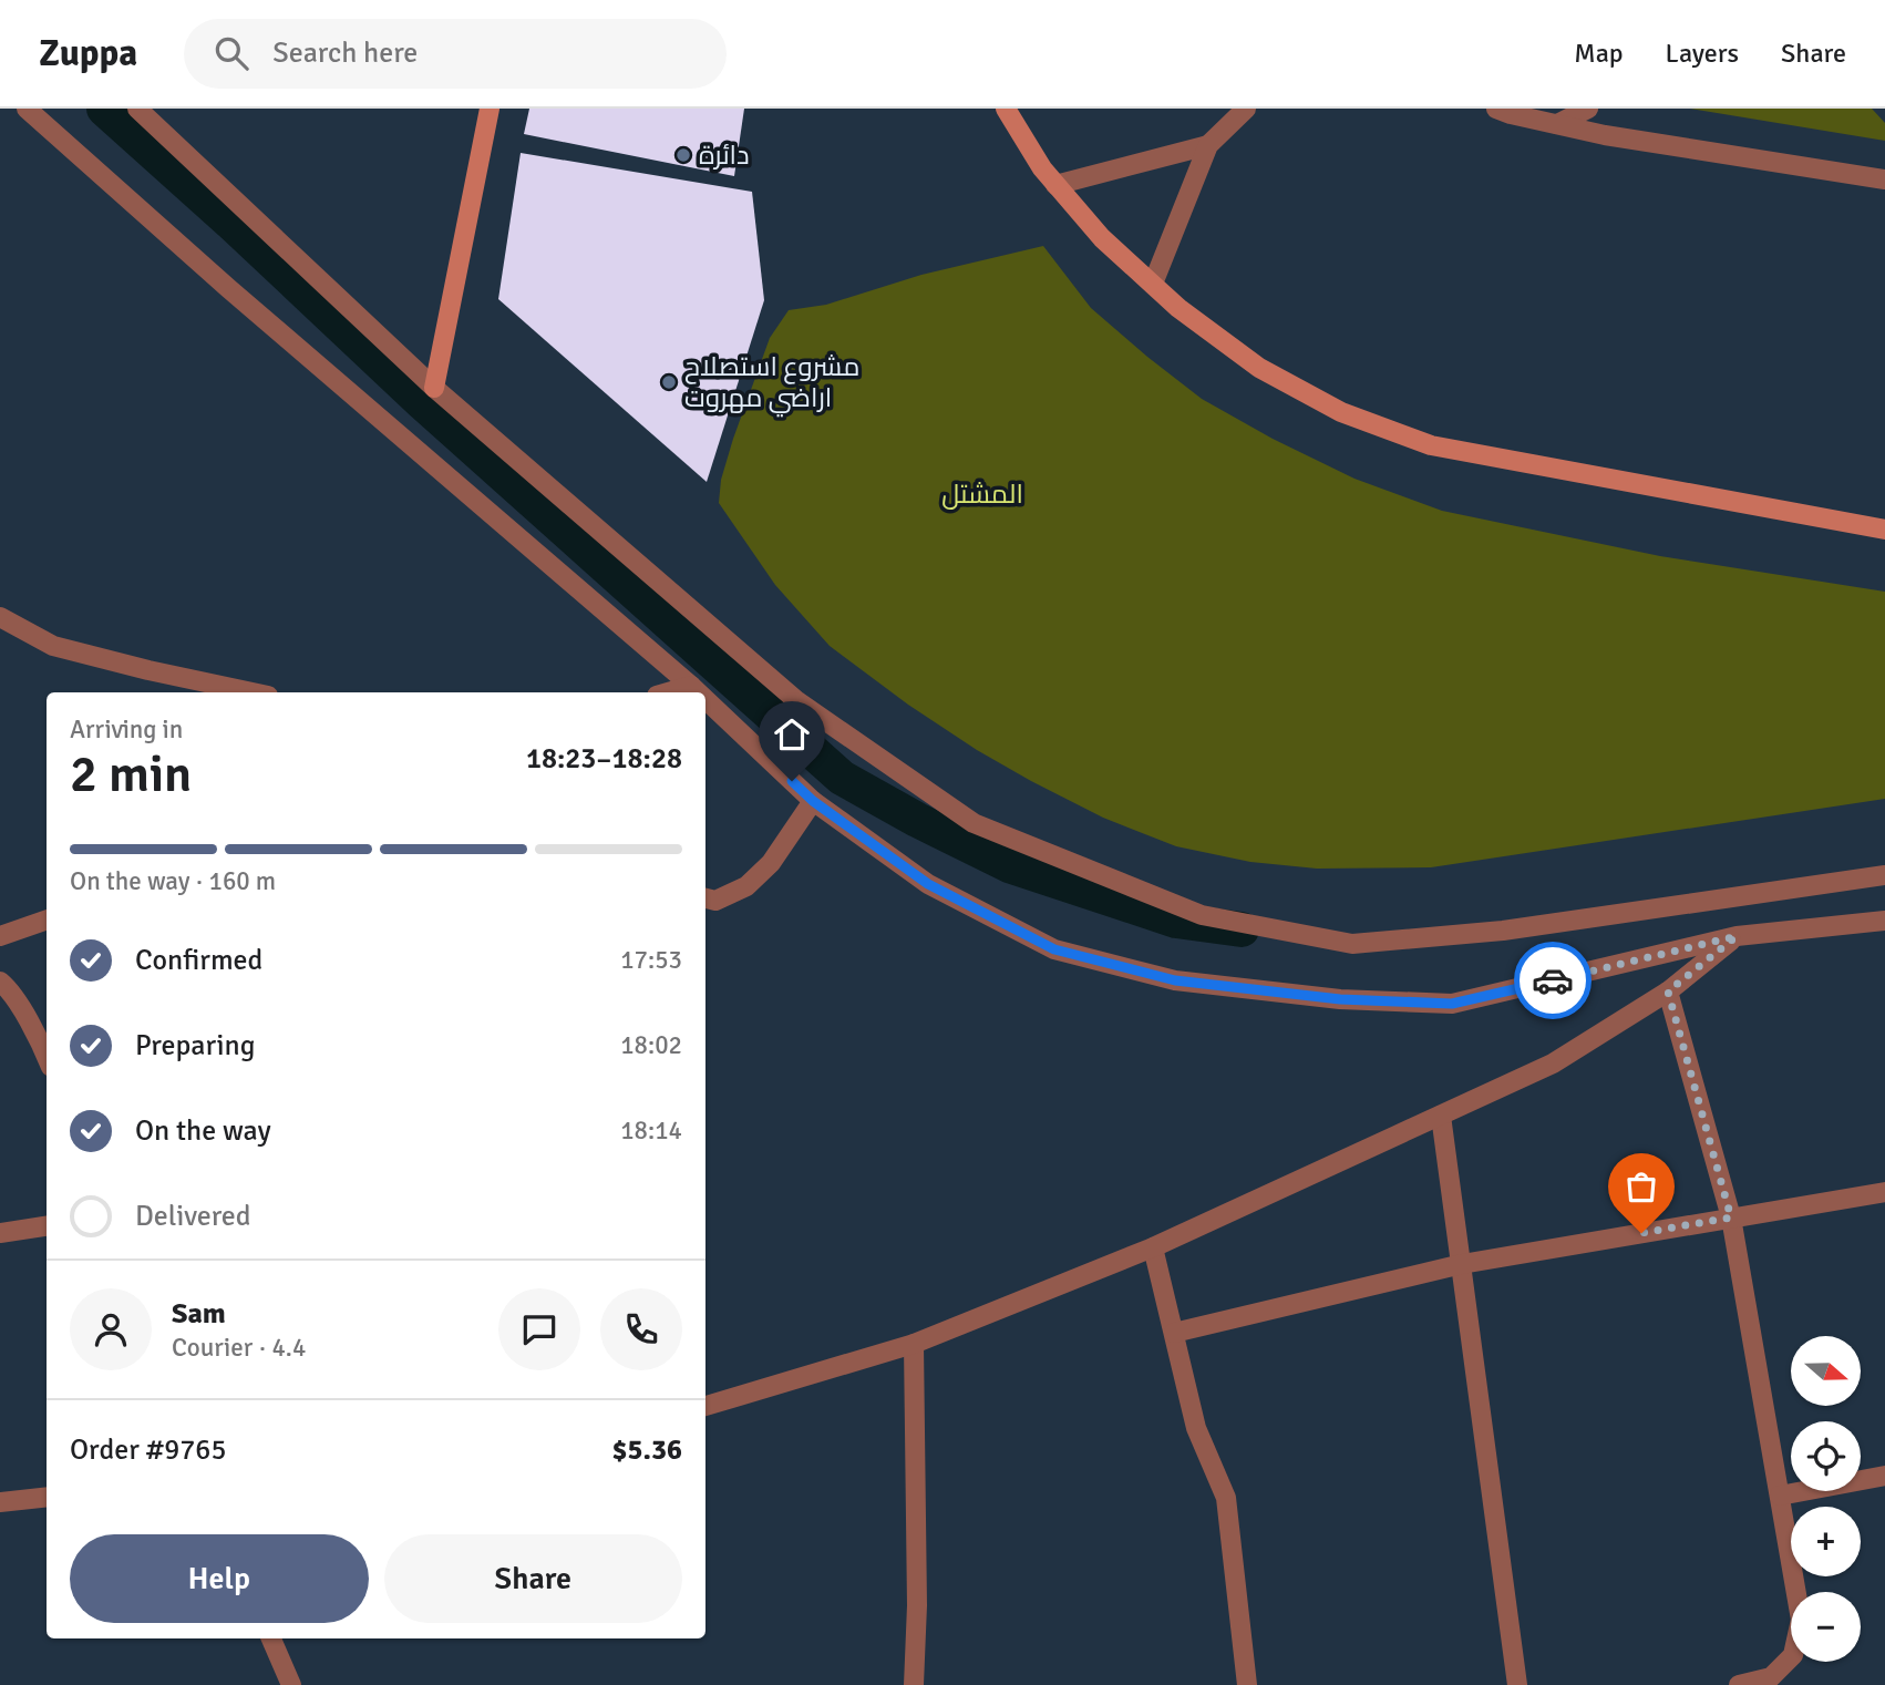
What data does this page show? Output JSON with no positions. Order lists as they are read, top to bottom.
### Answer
{
  "parks": ["المشتل"],
  "places": ["دائرة", "مشروع استصلاح اراضي مهروت"],
  "north": "right",
  "page": {
    "header": "Zuppa",
    "search": "Search here",
    "nav": ["Map", "Layers", "Share"],
    "heading": ["2 min", "Arriving in", "18:23–18:28"],
    "panel": [
      "Sam",
      "Courier · 4.4",
      "Order #9765",
      "$5.36"
    ],
    "bar": "On the way · 160 m",
    "list": [
      ["Confirmed", "17:53"],
      ["Preparing", "18:02"],
      ["On the way", "18:14"],
      "Delivered"
    ],
    "map_buttons": ["+", "−"],
    "buttons": ["Help", "Share"]
  }
}
